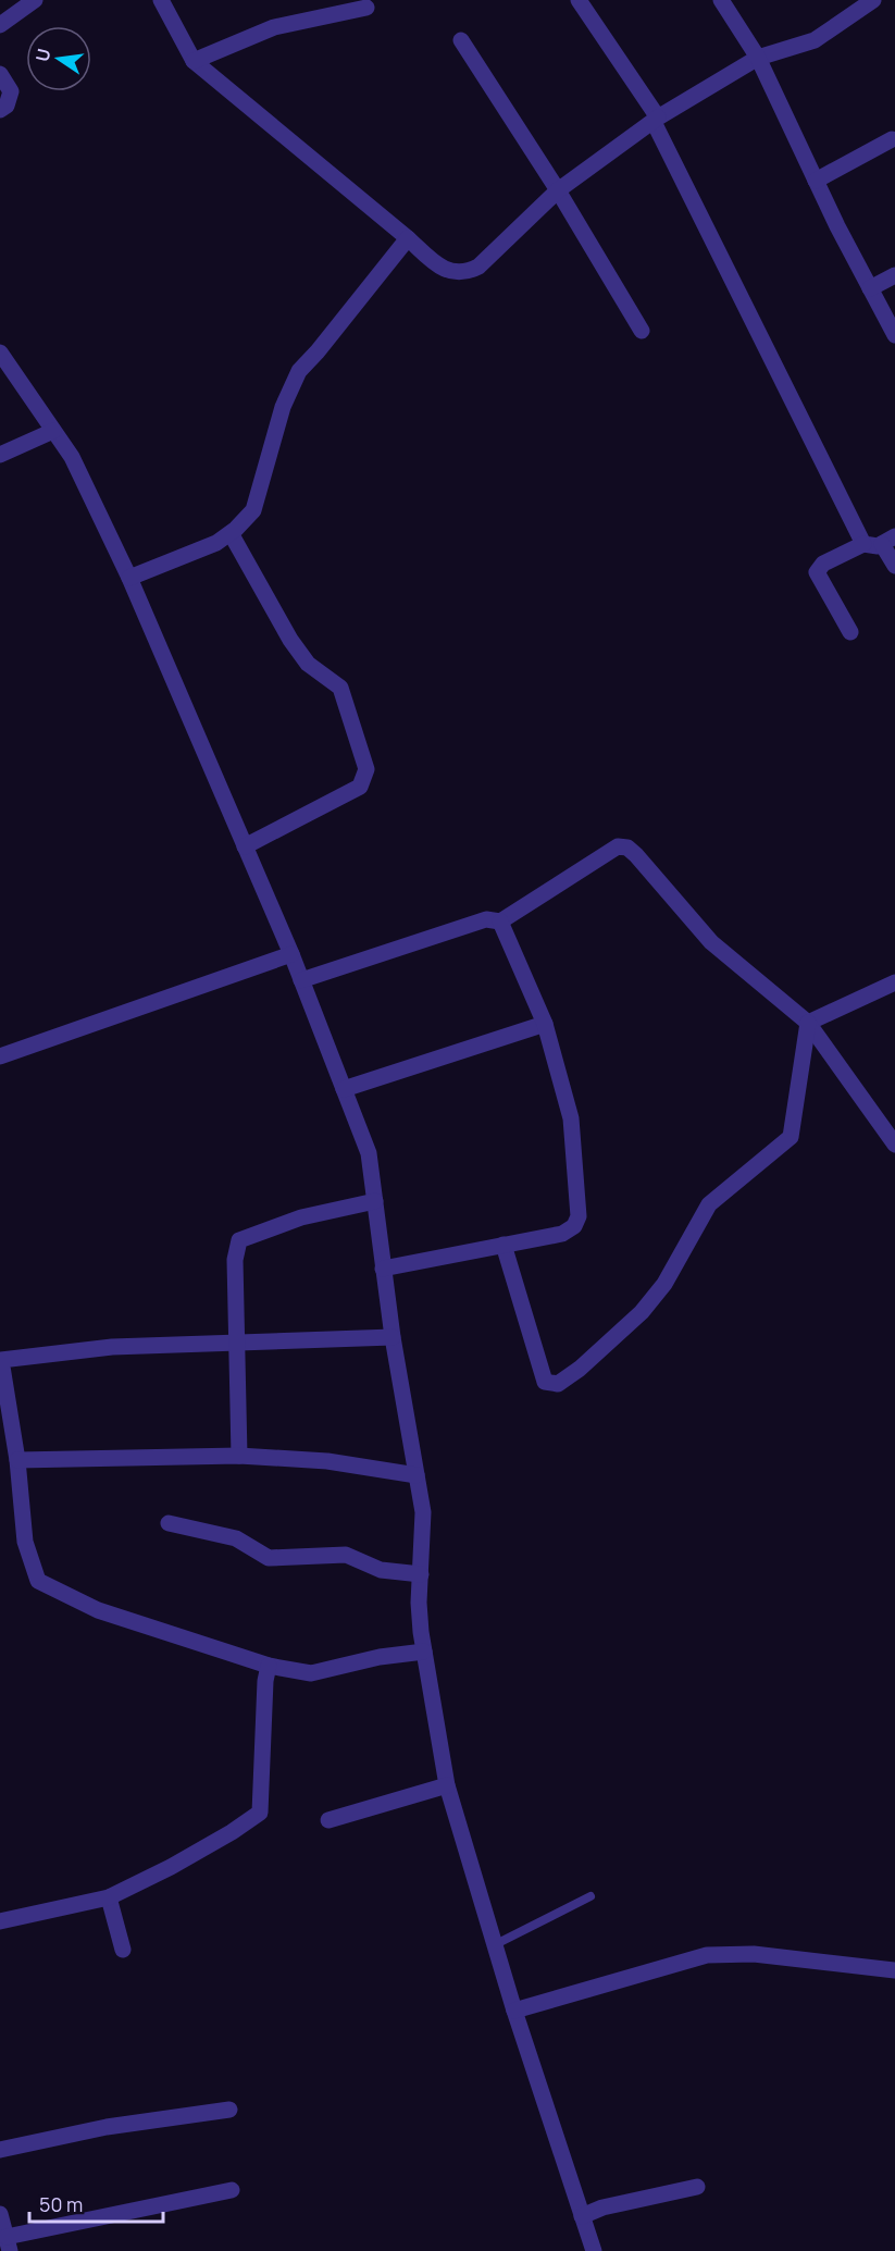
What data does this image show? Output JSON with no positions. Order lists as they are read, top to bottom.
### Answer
{
  "scale_bar": "50 m",
  "north": "left"
}
